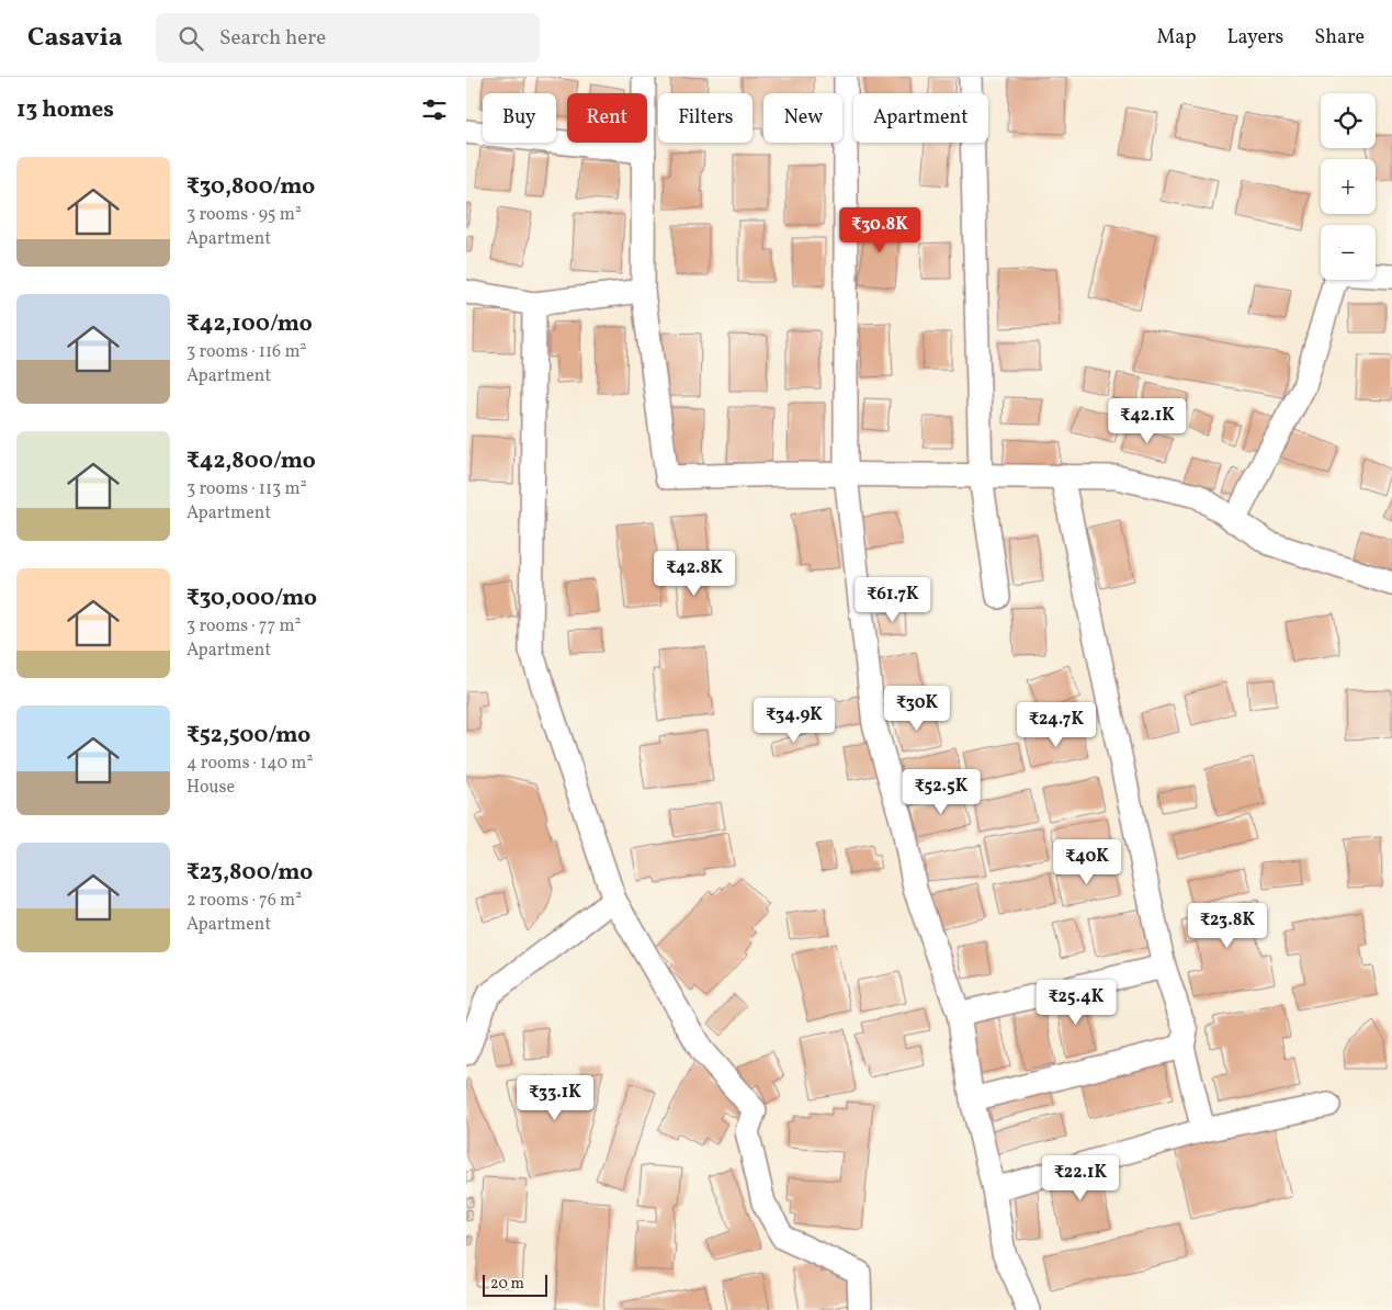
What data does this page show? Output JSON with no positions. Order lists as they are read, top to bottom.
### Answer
{
  "scale_bar": "20 m",
  "page": {
    "header": "Casavia",
    "search": "Search here",
    "nav": ["Map", "Layers", "Share"],
    "heading": "13 homes",
    "map_buttons": ["+", "−"],
    "chip": [
      "Buy",
      "Rent",
      "Filters",
      "New",
      "Apartment"
    ],
    "list": [
      {
        "name": "₹30,800/mo",
        "note": "3 rooms · 95 m² · Apartment"
      },
      {
        "name": "₹42,100/mo",
        "note": "3 rooms · 116 m² · Apartment"
      },
      {
        "name": "₹42,800/mo",
        "note": "3 rooms · 113 m² · Apartment"
      },
      {
        "name": "₹30,000/mo",
        "note": "3 rooms · 77 m² · Apartment"
      },
      {
        "name": "₹52,500/mo",
        "note": "4 rooms · 140 m² · House"
      },
      {
        "name": "₹23,800/mo",
        "note": "2 rooms · 76 m² · Apartment"
      }
    ],
    "price": [
      "₹30.8K",
      "₹42.1K",
      "₹42.8K",
      "₹61.7K",
      "₹30K",
      "₹34.9K",
      "₹24.7K",
      "₹52.5K",
      "₹40K",
      "₹23.8K",
      "₹25.4K",
      "₹33.1K",
      "₹22.1K"
    ],
    "scale": "20 m"
  }
}
